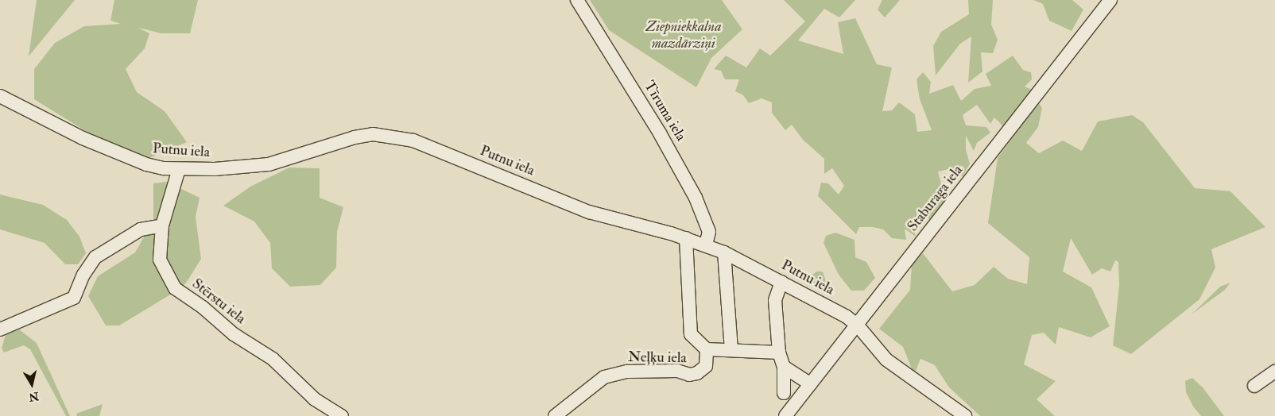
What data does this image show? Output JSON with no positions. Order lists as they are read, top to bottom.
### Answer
{
  "streets": {
    "street": [
      "Tīruma iela",
      "Putnu iela",
      "Staburaga iela",
      "Stērstu iela",
      "Neļķu iela"
    ]
  },
  "crossings": [
    ["Tīruma iela", "Putnu iela"],
    ["Putnu iela", "Staburaga iela"],
    ["Putnu iela", "Stērstu iela"]
  ],
  "parks": ["Ziepniekkalna mazdārziņi"],
  "north": "bottom"
}
